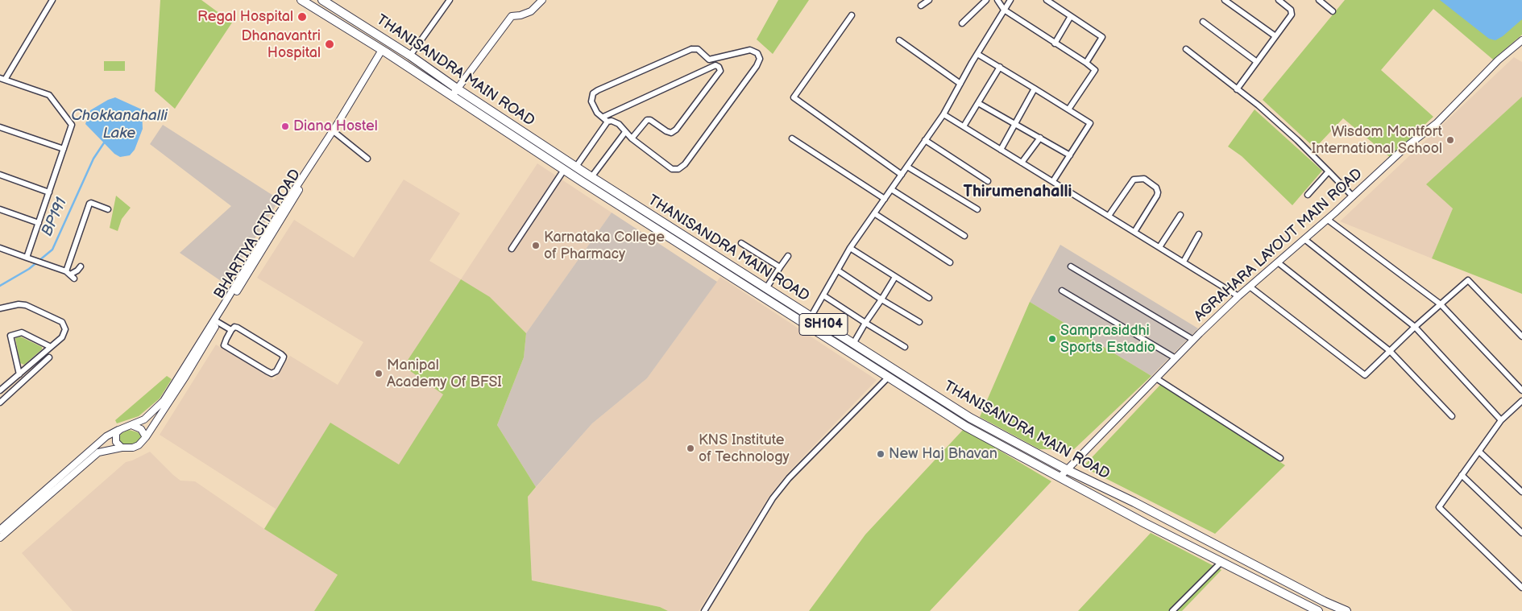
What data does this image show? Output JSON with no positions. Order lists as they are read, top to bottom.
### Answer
{
  "streets": {
    "main road": ["THANISANDRA MAIN ROAD", "SH104"],
    "street": ["BHARTIYA CITY ROAD", "AGRAHARA LAYOUT MAIN ROAD"]
  },
  "crossings": [
    ["THANISANDRA MAIN ROAD", "BHARTIYA CITY ROAD"],
    ["THANISANDRA MAIN ROAD", "AGRAHARA LAYOUT MAIN ROAD"]
  ],
  "districts": ["Thirumenahalli"],
  "water": ["Chokkanahalli Lake", "BP191"],
  "places": [
    "Regal Hospital",
    "Dhanavantri Hospital",
    "Diana Hostel",
    "Wisdom Montfort International School",
    "Karnataka College of Pharmacy",
    "Samprasiddhi Sports Estadio",
    "Manipal Academy Of BFSI",
    "KNS Institute of Technology",
    "New Haj Bhavan"
  ]
}
